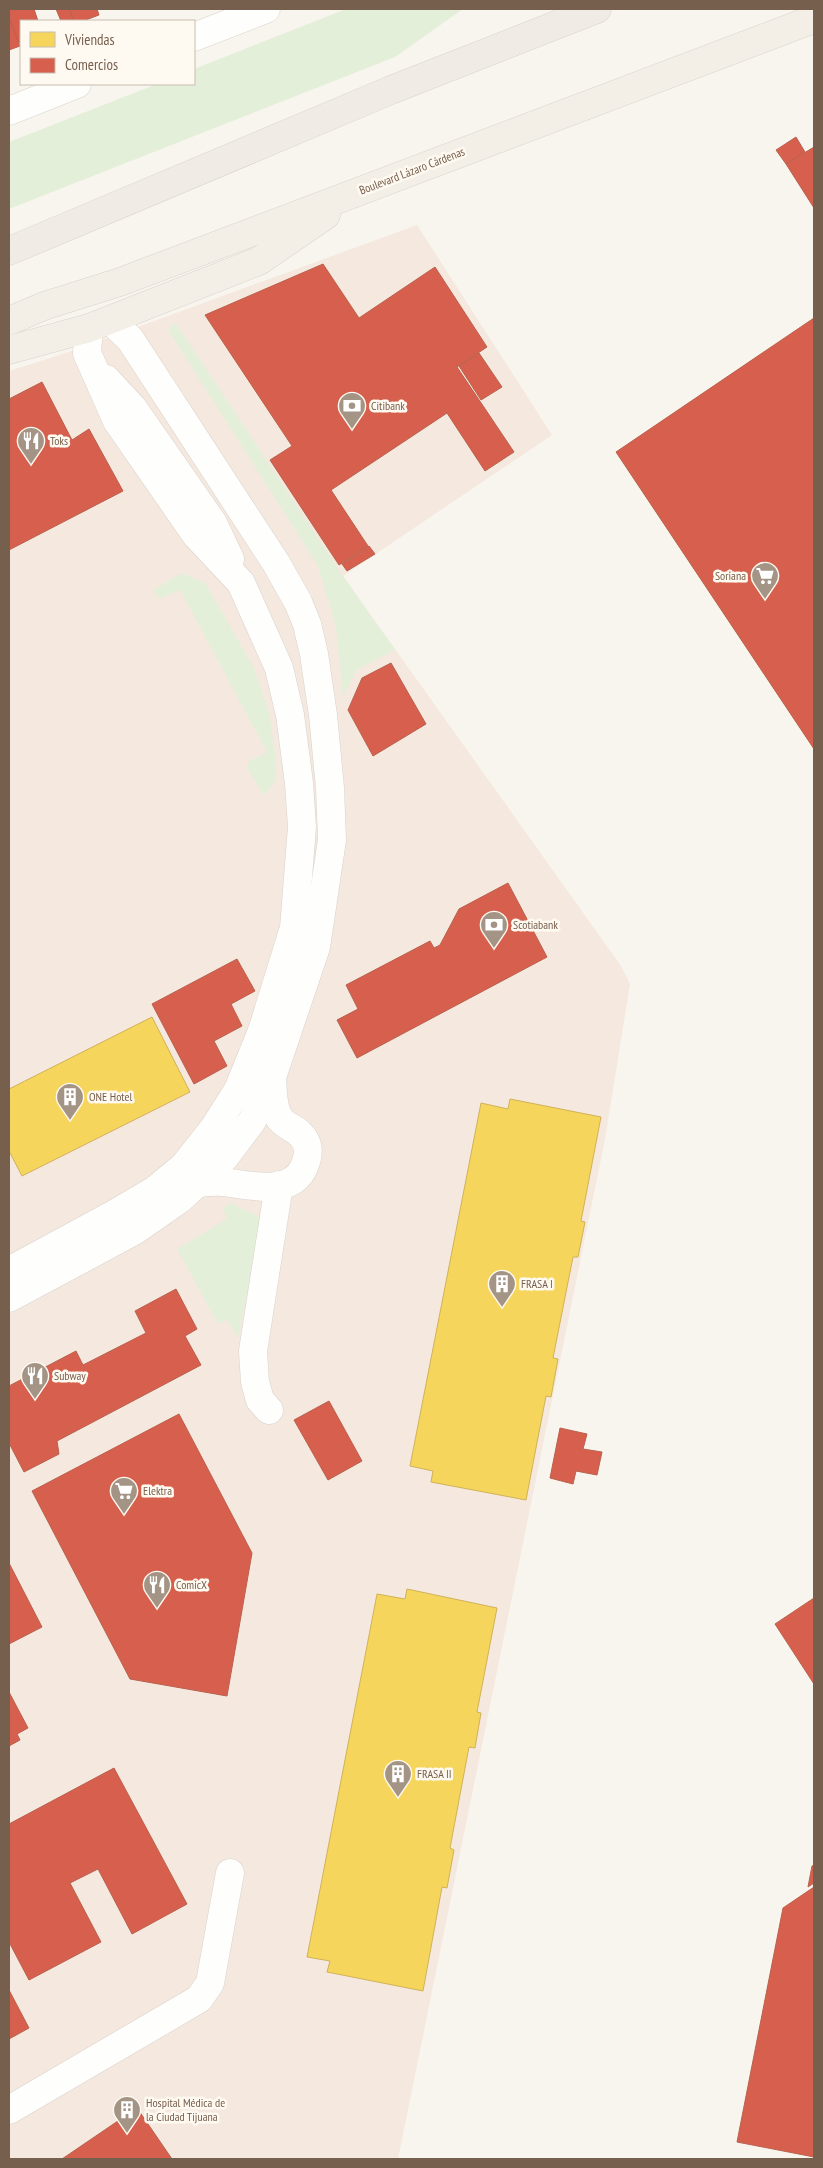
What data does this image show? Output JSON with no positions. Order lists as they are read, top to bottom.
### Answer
{
  "streets": {
    "main road": ["Boulevard Lázaro Cárdenas"]
  },
  "places": {
    "bank": ["Citibank", "Scotiabank"],
    "restaurant": ["Toks", "Subway", "ComicX"],
    "supermarket": ["Soriana", "Elektra"],
    "building": [
      "ONE Hotel",
      "FRASA I",
      "FRASA II",
      "Hospital Médica de la Ciudad Tijuana"
    ]
  },
  "legend": ["Viviendas", "Comercios"]
}
